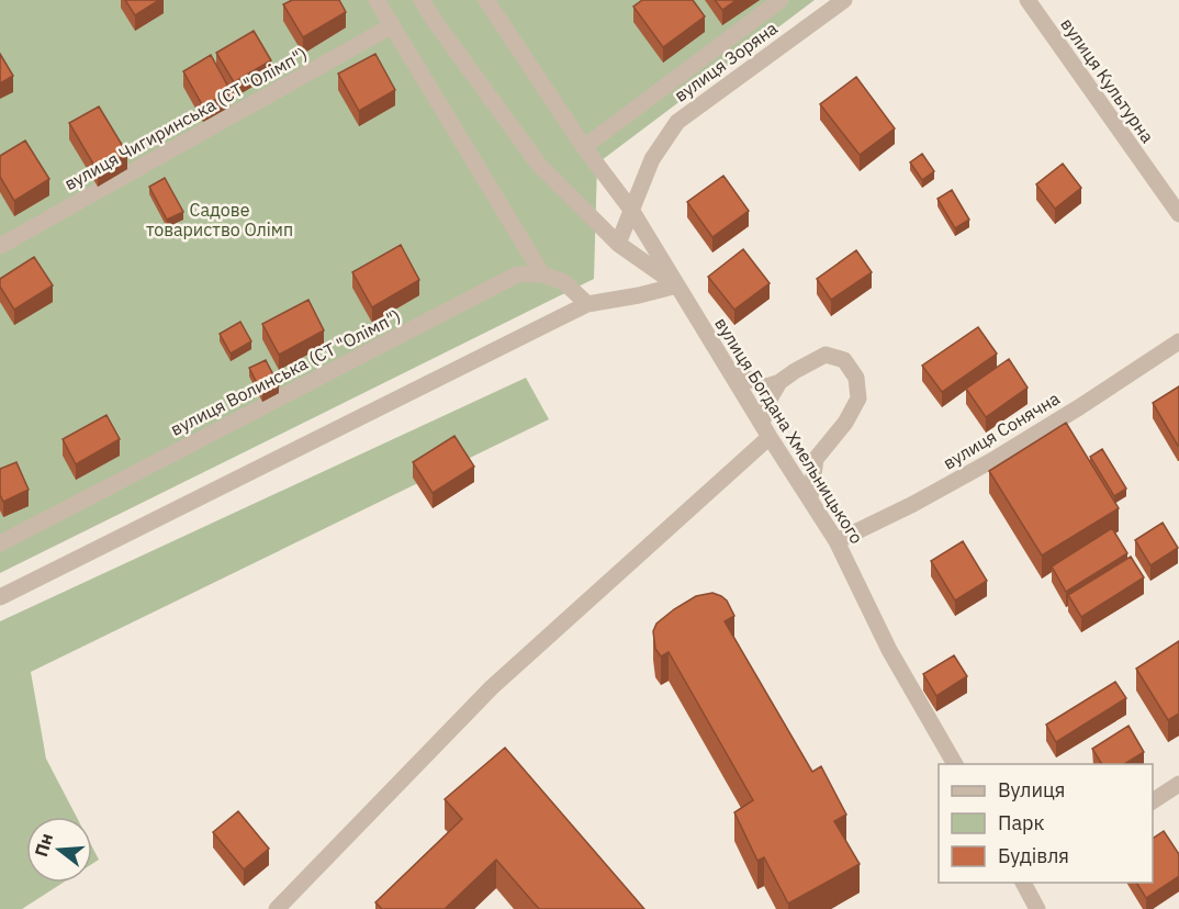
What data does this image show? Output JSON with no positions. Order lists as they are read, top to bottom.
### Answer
{
  "streets": {
    "street": [
      "вулиця Зоряна",
      "вулиця Культурна",
      "вулиця Чигиринська (СТ \"Олімп\")",
      "вулиця Волинська (СТ \"Олімп\")",
      "вулиця Богдана Хмельницького",
      "вулиця Сонячна"
    ]
  },
  "crossings": [
    ["вулиця Зоряна", "вулиця Богдана Хмельницького"],
    ["вулиця Богдана Хмельницького", "вулиця Сонячна"]
  ],
  "parks": ["Садове товариство Олімп"],
  "legend": ["Вулиця", "Парк", "Будівля"],
  "north": "left"
}
